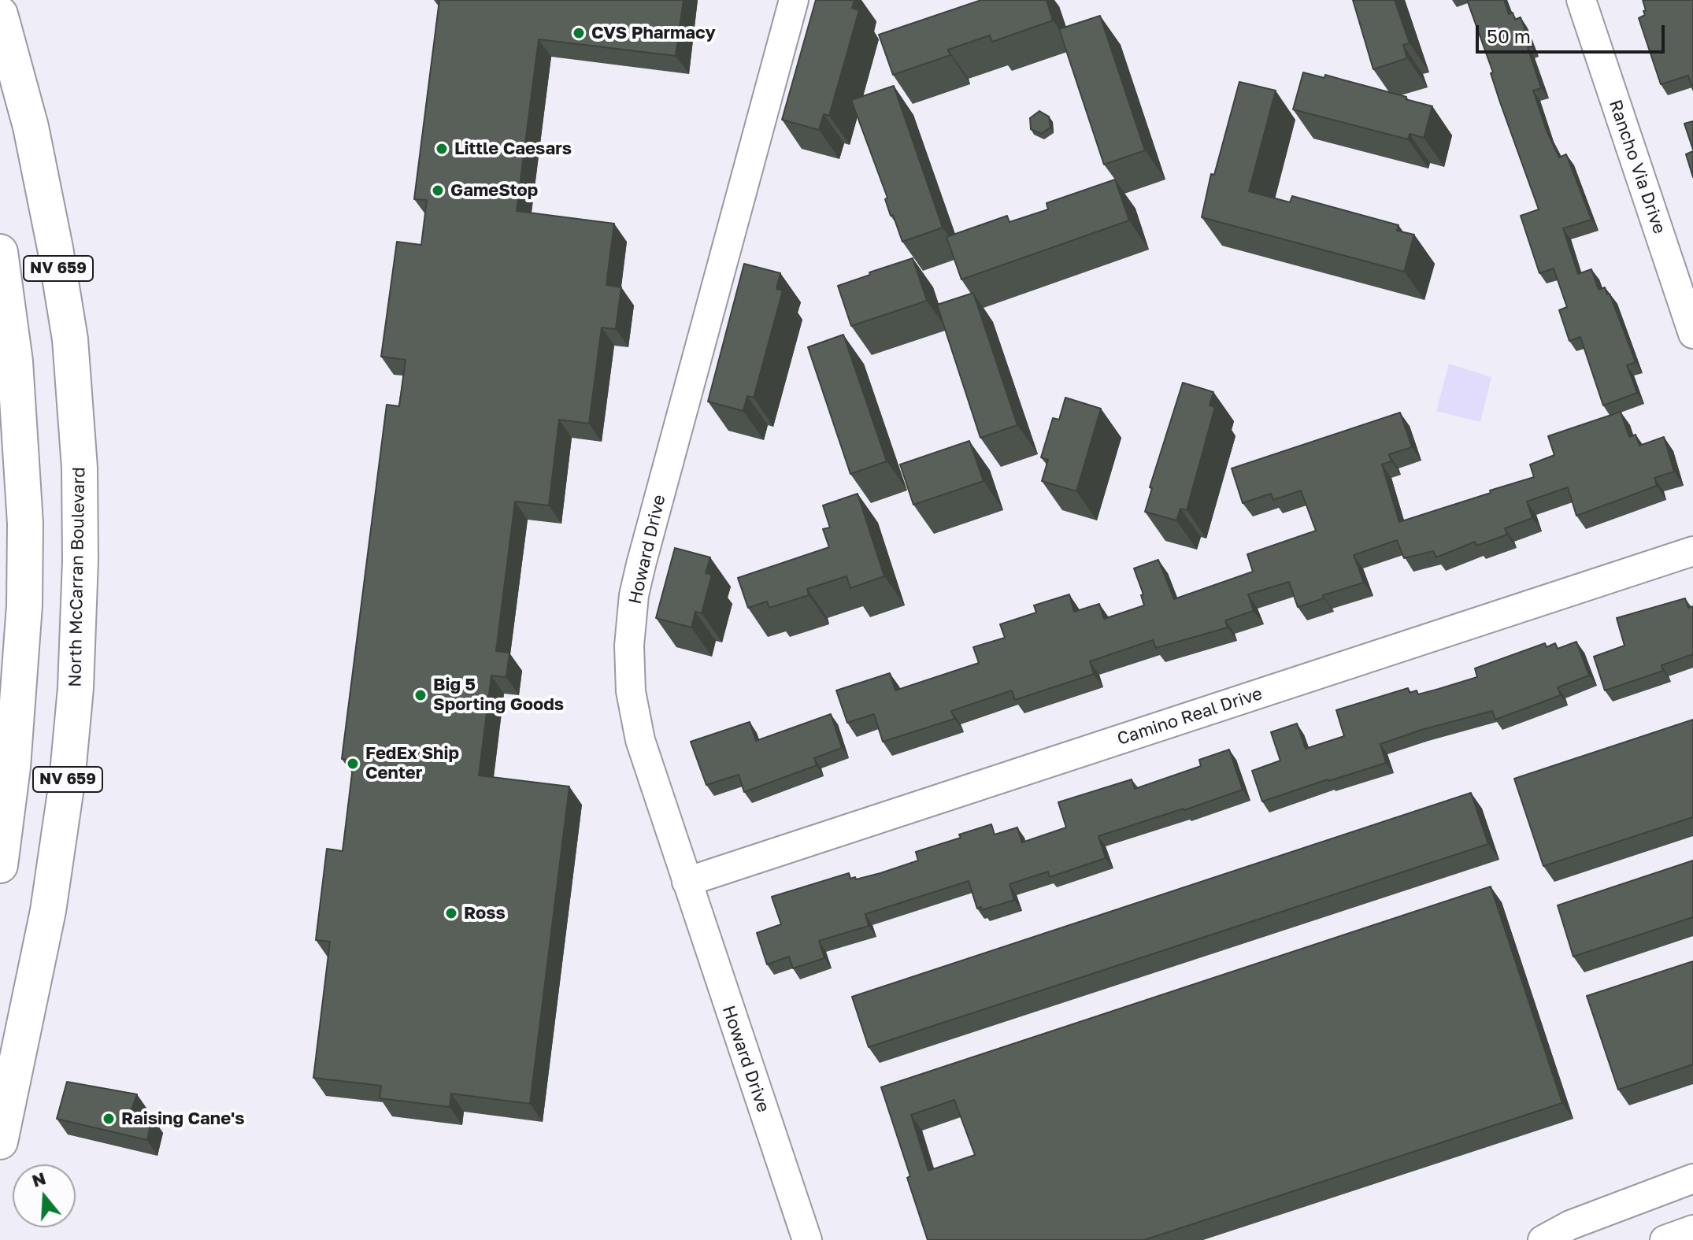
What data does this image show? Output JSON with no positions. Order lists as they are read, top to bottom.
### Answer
{
  "streets": {
    "main road": ["NV 659", "North McCarran Boulevard"],
    "street": ["Rancho Via Drive", "Howard Drive", "Camino Real Drive"]
  },
  "crossings": [
    ["Howard Drive", "Camino Real Drive"]
  ],
  "places": [
    "CVS Pharmacy",
    "Little Caesars",
    "GameStop",
    "Big 5 Sporting Goods",
    "FedEx Ship Center",
    "Ross",
    "Raising Cane's"
  ],
  "scale_bar": "50 m",
  "north": "top"
}
